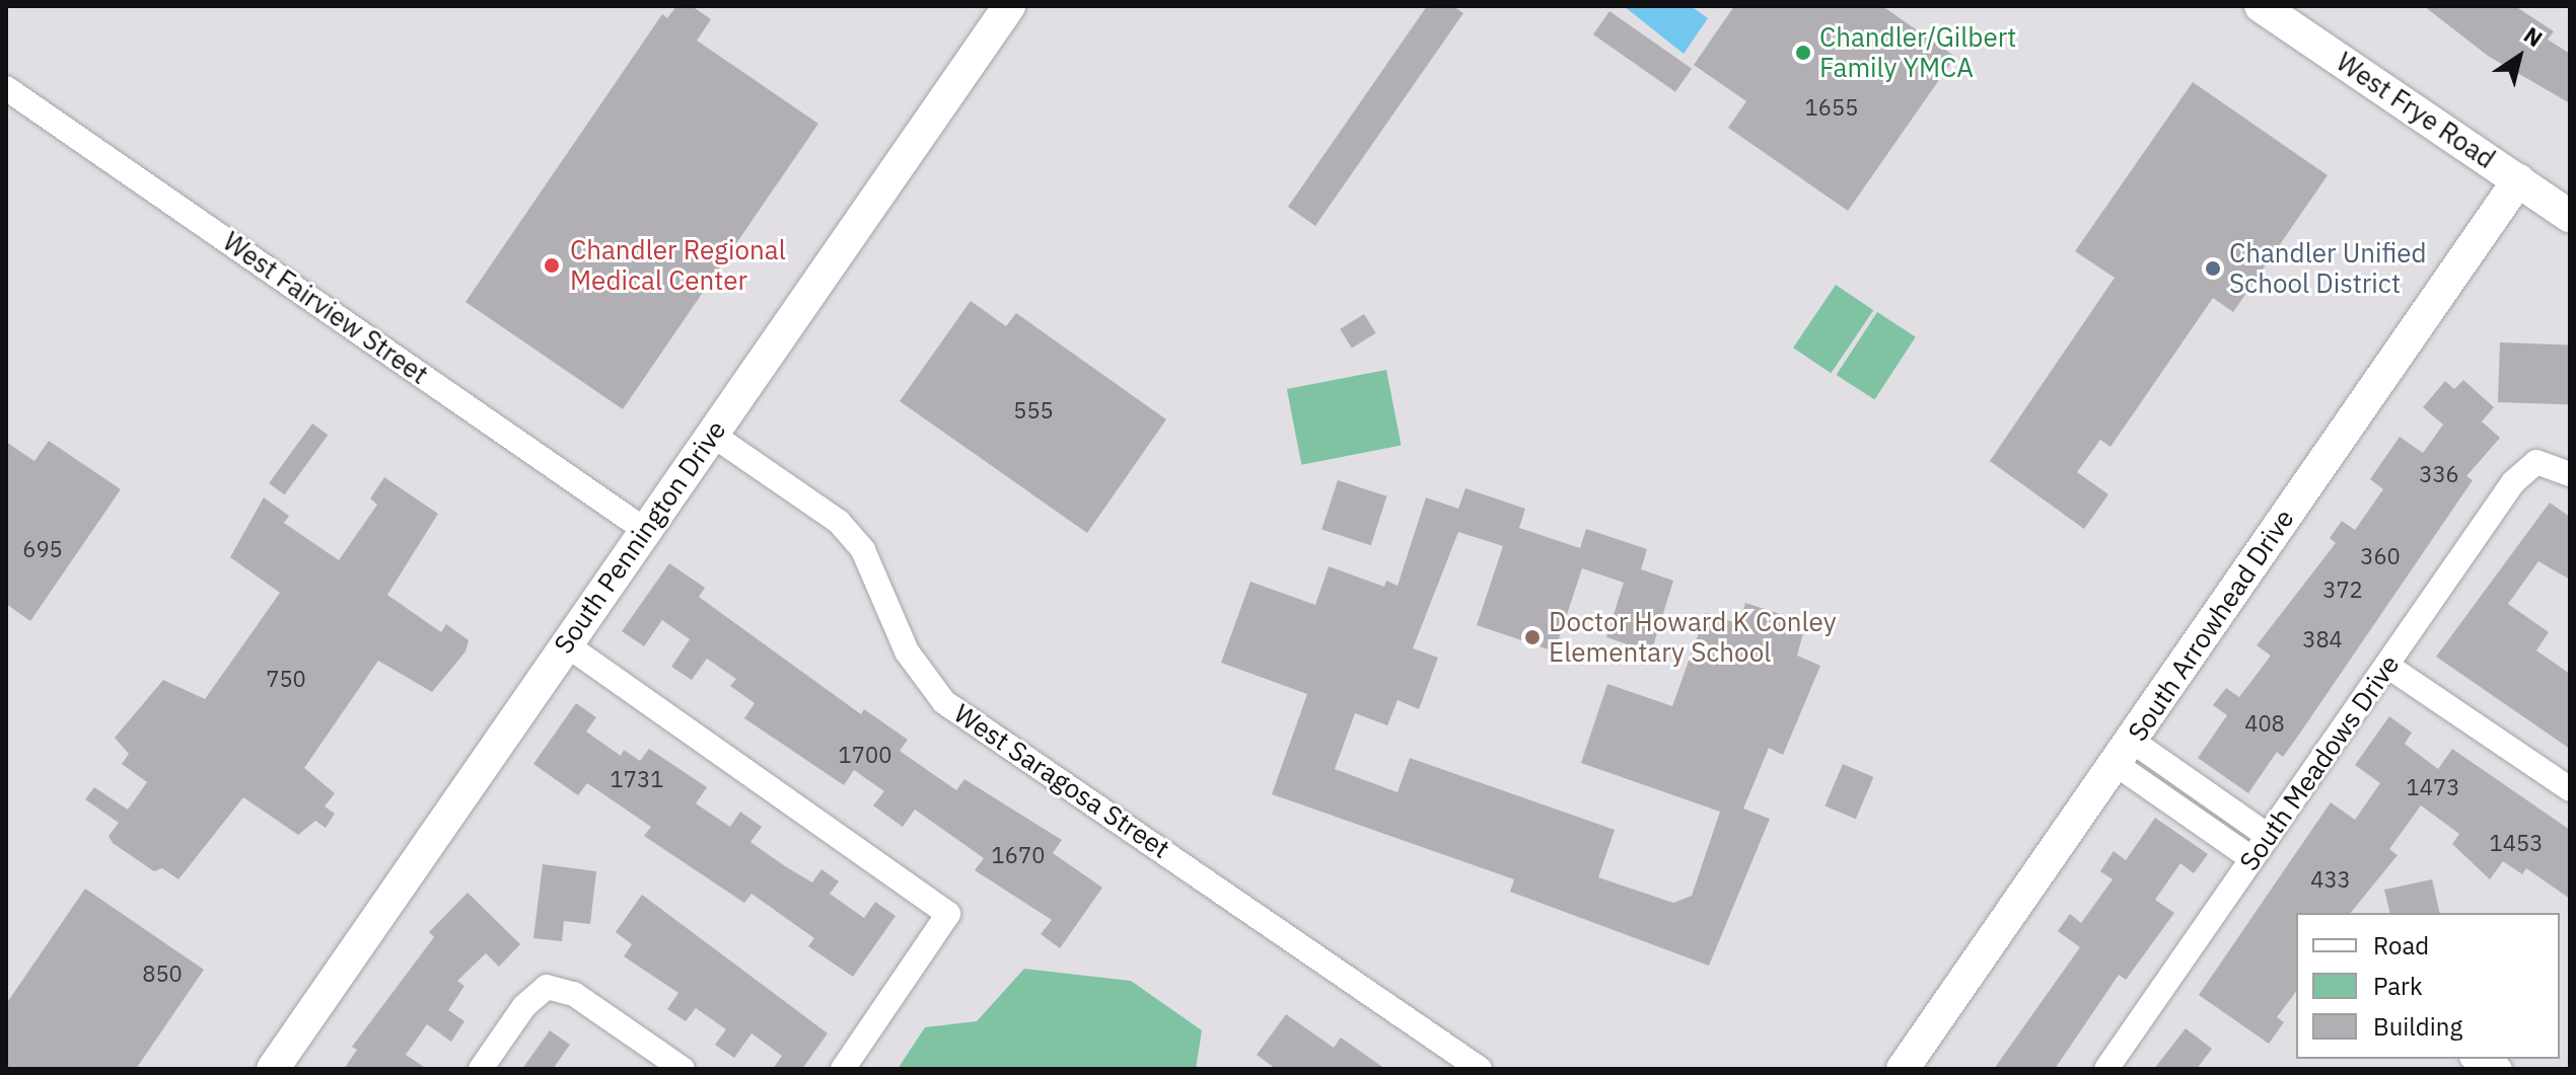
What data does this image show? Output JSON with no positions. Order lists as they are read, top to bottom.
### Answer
{
  "streets": {
    "street": [
      "West Frye Road",
      "West Fairview Street",
      "South Pennington Drive",
      "South Arrowhead Drive",
      "South Meadows Drive",
      "West Saragosa Street"
    ]
  },
  "crossings": [
    ["West Frye Road", "South Arrowhead Drive"],
    ["West Fairview Street", "South Pennington Drive"],
    ["South Pennington Drive", "West Saragosa Street"]
  ],
  "places": [
    "Chandler/Gilbert Family YMCA",
    "Chandler Regional Medical Center",
    "Chandler Unified School District",
    "Doctor Howard K Conley Elementary School"
  ],
  "house_numbers": [
    "1655",
    "555",
    "336",
    "695",
    "360",
    "372",
    "384",
    "750",
    "408",
    "1700",
    "1731",
    "1473",
    "1453",
    "1670",
    "433",
    "850"
  ],
  "legend": ["Road", "Park", "Building"],
  "north": "top right"
}
